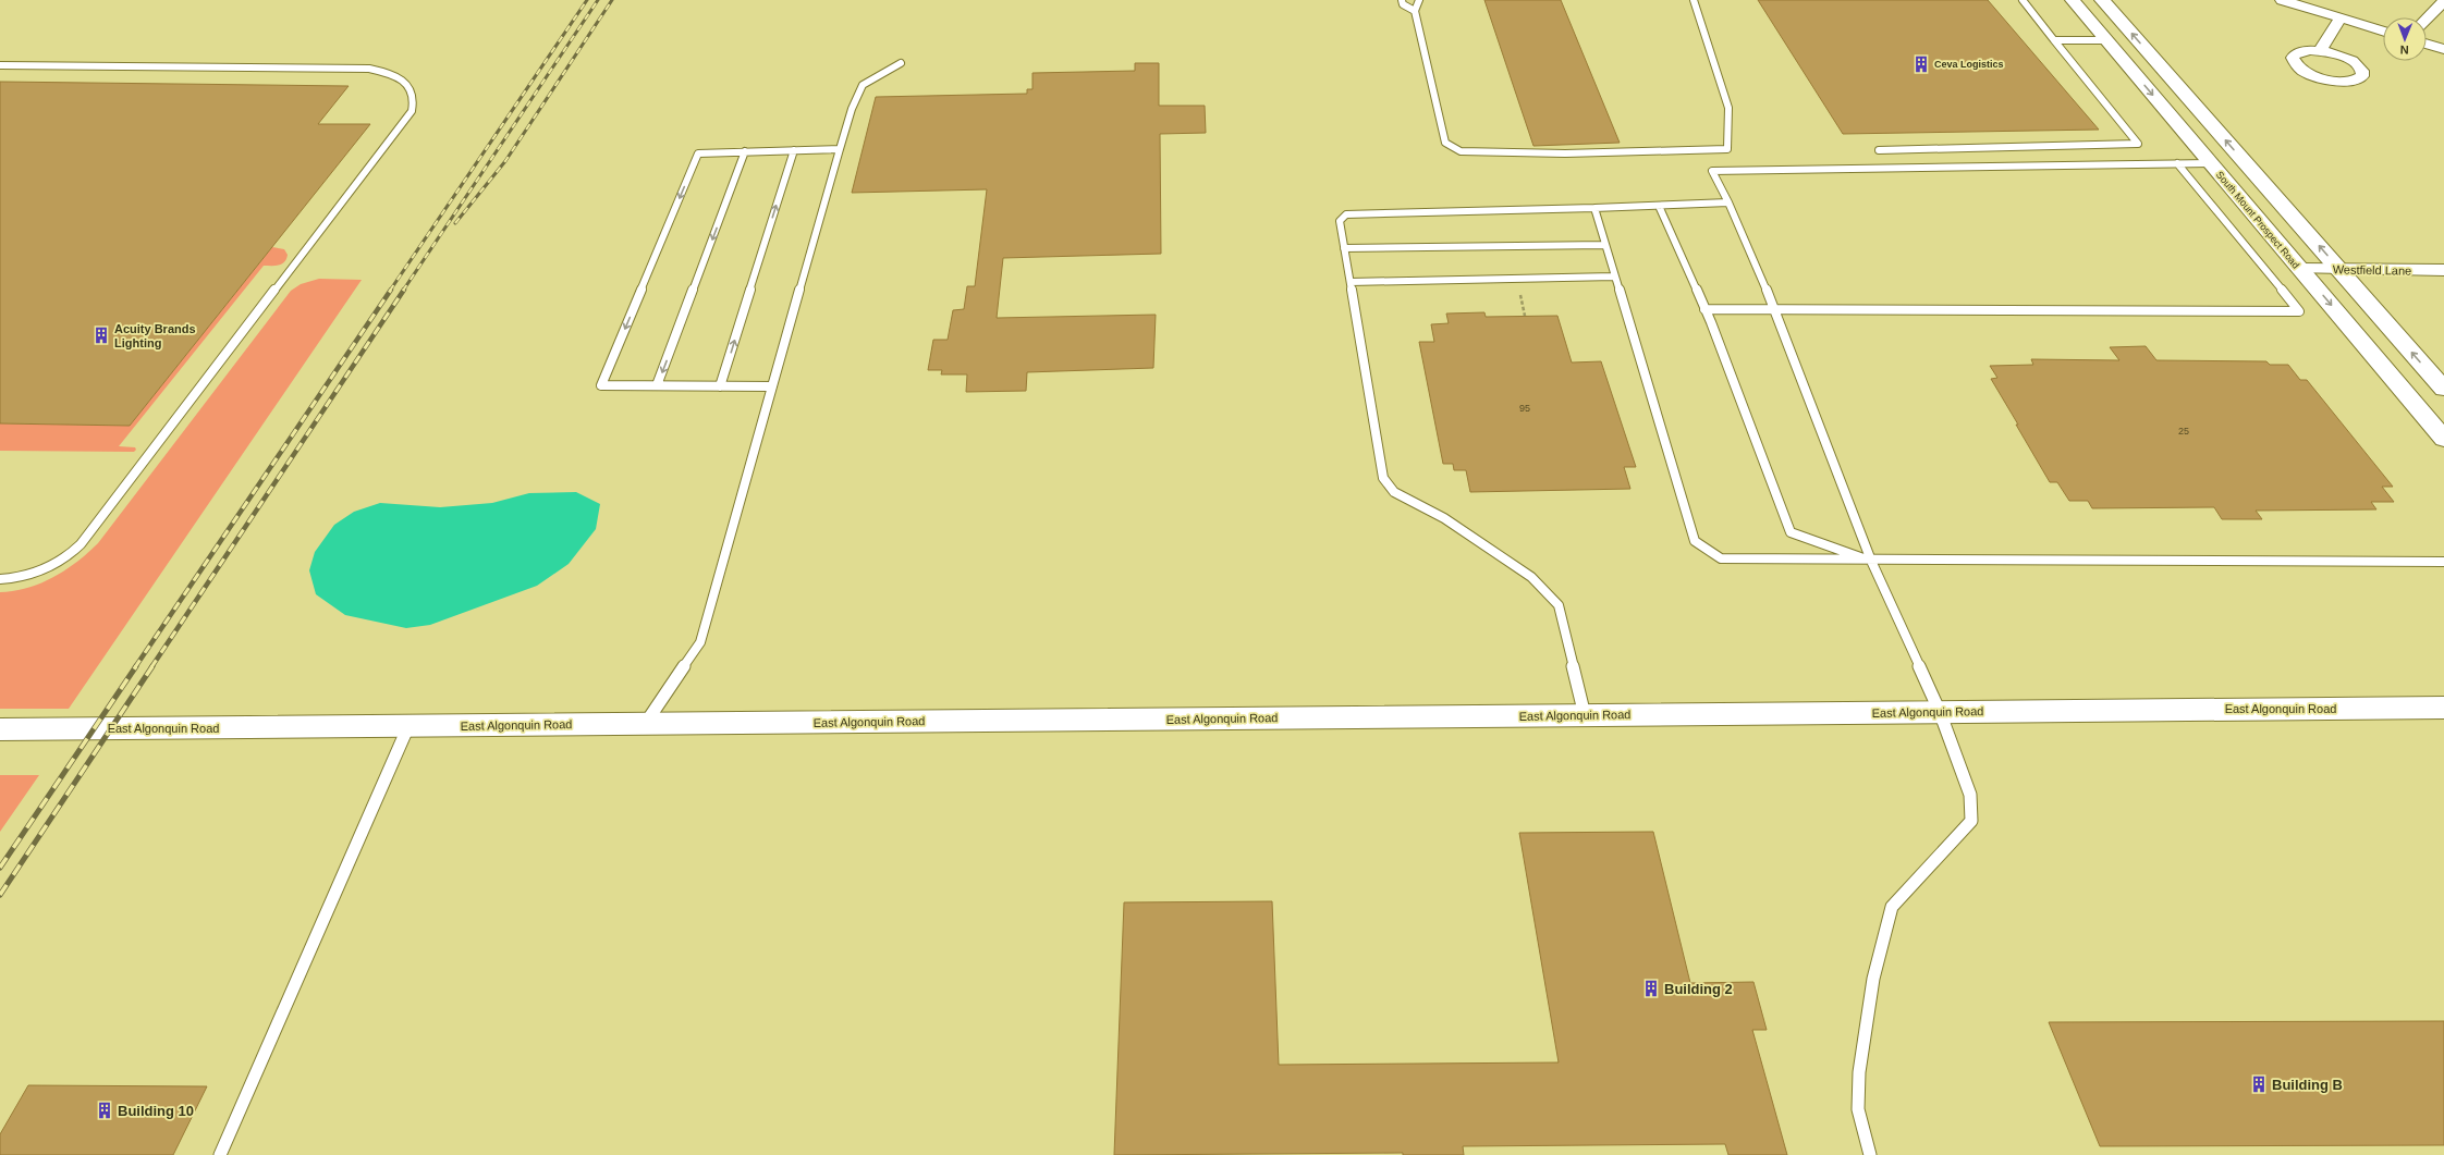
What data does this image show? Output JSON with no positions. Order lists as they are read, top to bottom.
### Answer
{
  "streets": {
    "main road": ["South Mount Prospect Road", "East Algonquin Road"],
    "street": ["Westfield Lane"]
  },
  "crossings": [
    ["South Mount Prospect Road", "Westfield Lane"]
  ],
  "places": {
    "building": [
      "Ceva Logistics",
      "Acuity Brands Lighting",
      "Building 2",
      "Building B",
      "Building 10"
    ]
  },
  "house_numbers": ["95", "25"],
  "north": "bottom"
}
